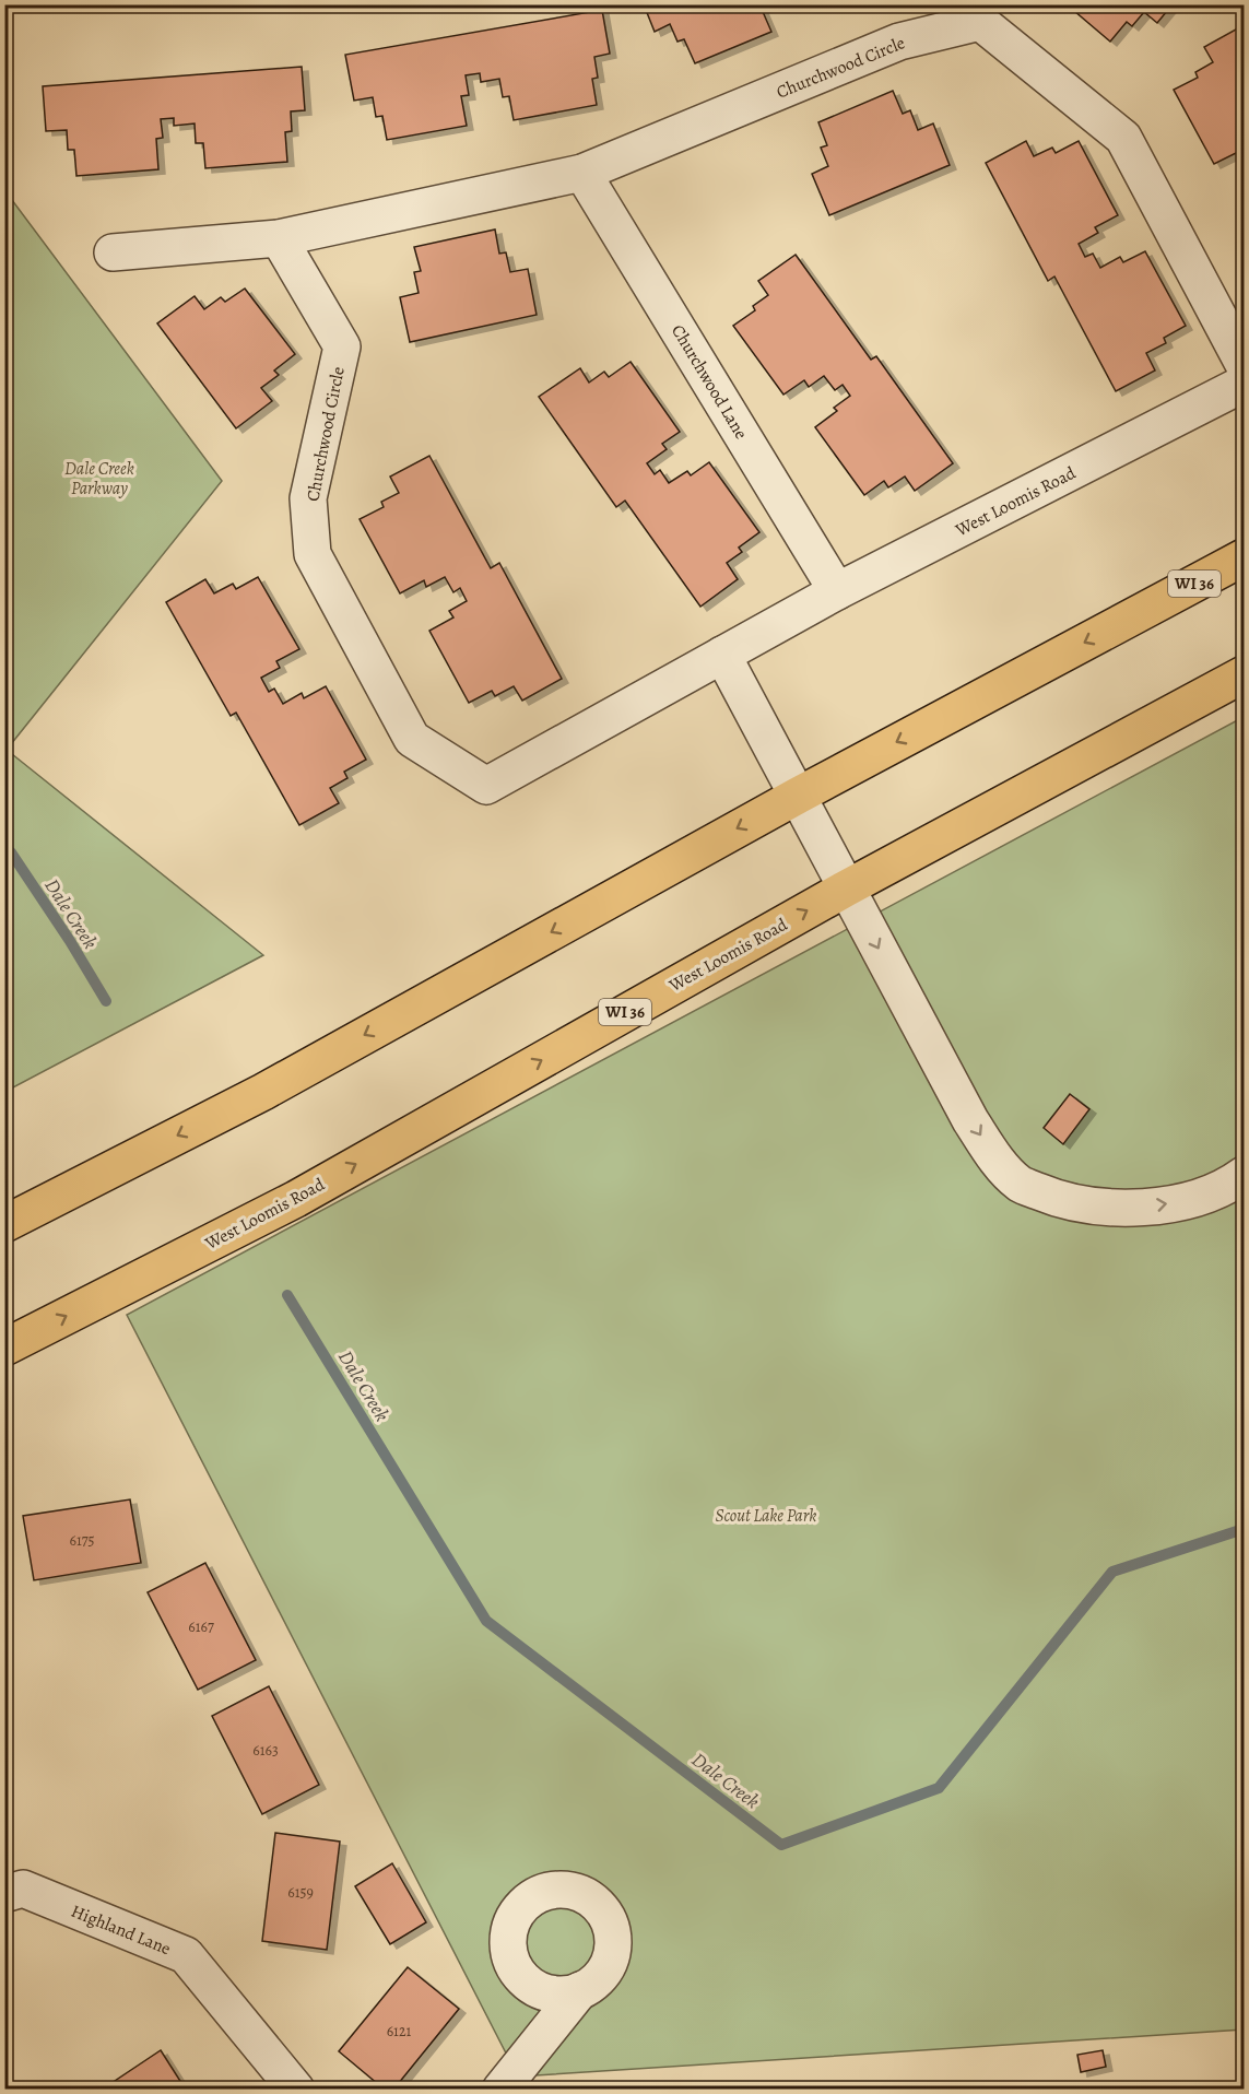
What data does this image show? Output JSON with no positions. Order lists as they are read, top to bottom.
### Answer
{
  "streets": {
    "main road": ["West Loomis Road", "WI 36"],
    "street": ["Churchwood Circle", "Churchwood Lane", "Highland Lane"]
  },
  "crossings": [
    ["Churchwood Circle", "Churchwood Lane"],
    ["Churchwood Circle", "West Loomis Road"],
    ["Churchwood Lane", "West Loomis Road"]
  ],
  "one_way": ["West Loomis Road"],
  "water": ["Dale Creek"],
  "parks": ["Dale Creek Parkway", "Scout Lake Park"],
  "house_numbers": [
    "6175",
    "6167",
    "6163",
    "6159",
    "6121"
  ]
}
